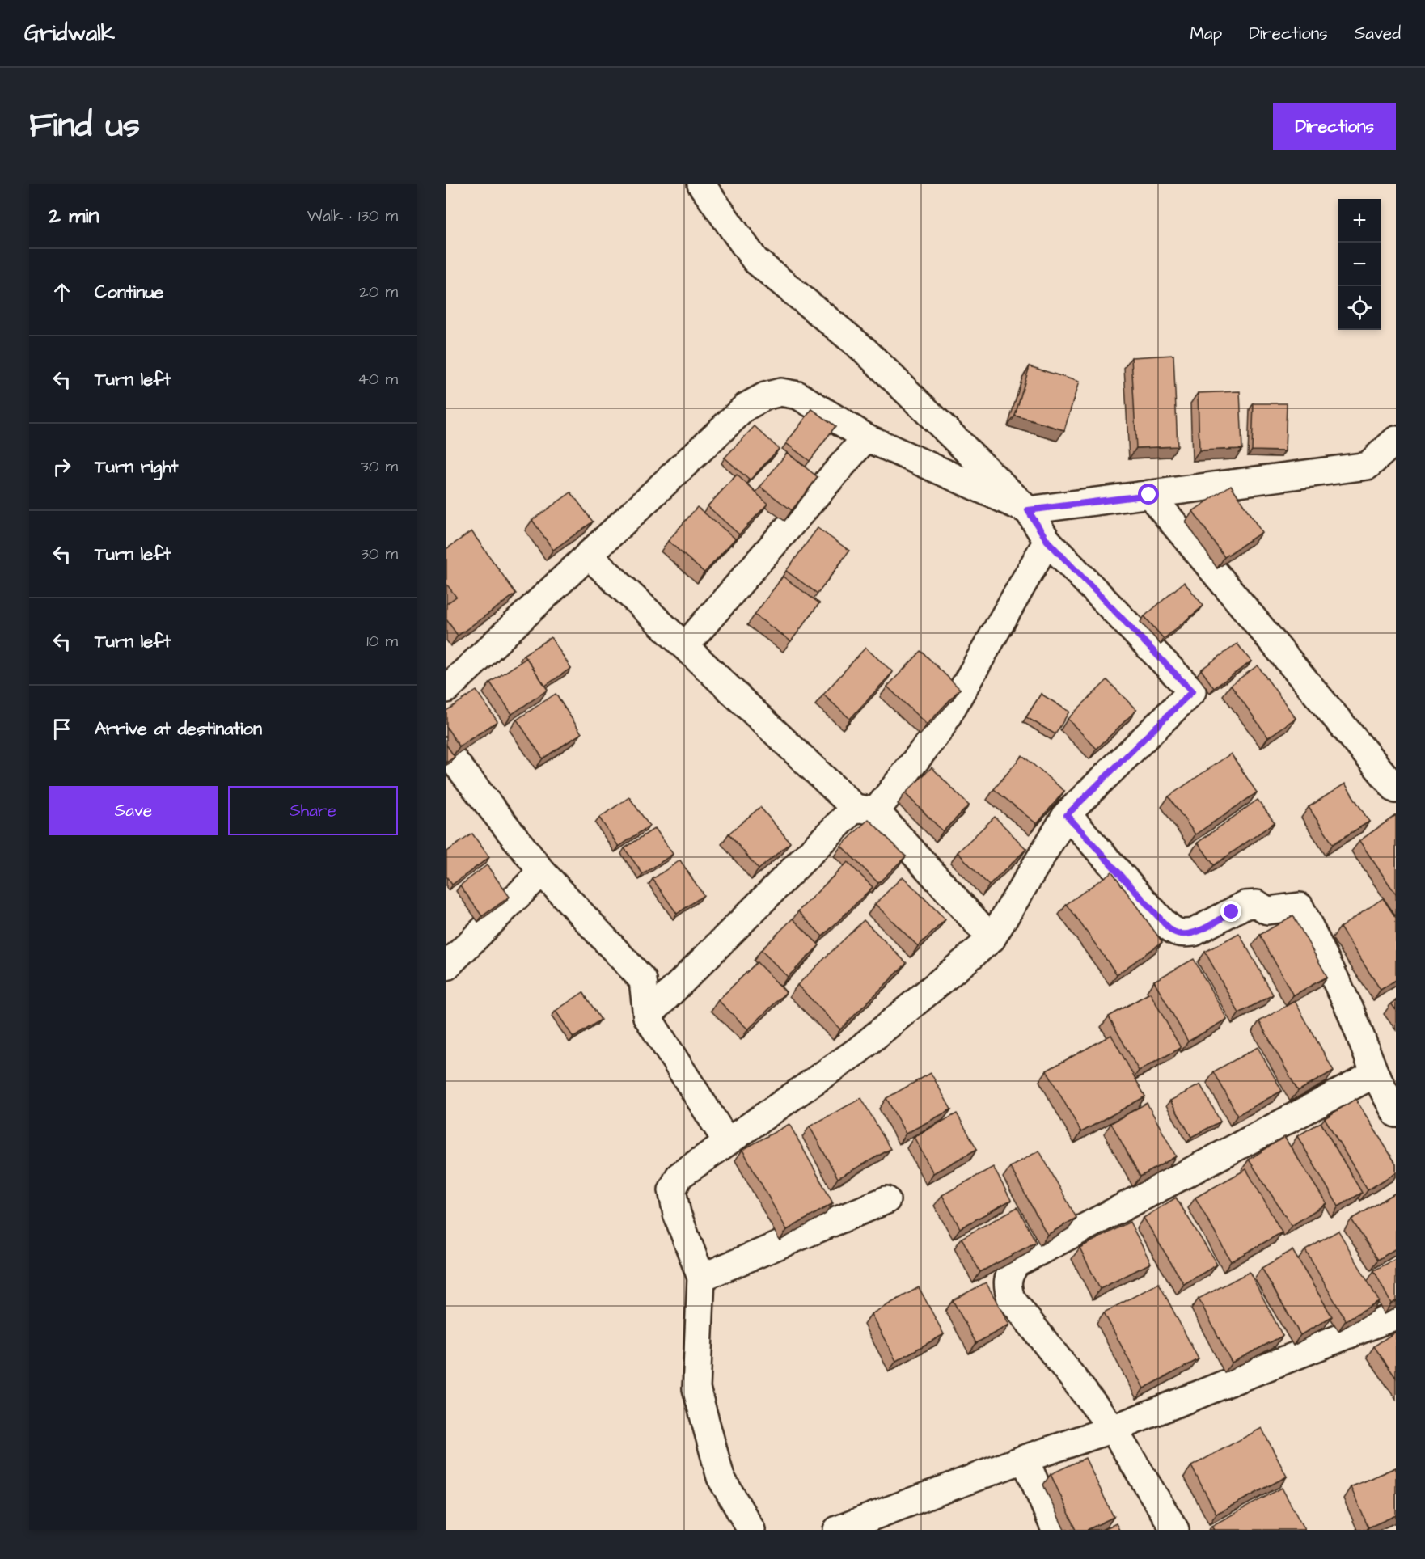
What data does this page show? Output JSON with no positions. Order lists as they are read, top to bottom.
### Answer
{
  "page": {
    "header": "Gridwalk",
    "nav": ["Map", "Directions", "Saved"],
    "title": "Find us",
    "buttons": [
      "Directions",
      ["Save", "Share"]
    ],
    "heading": ["2 min", "Walk · 130 m"],
    "map_buttons": ["+", "−"],
    "list": [
      ["Continue", "20 m"],
      ["Turn left", "40 m"],
      ["Turn right", "30 m"],
      ["Turn left", "30 m"],
      ["Turn left", "10 m"],
      "Arrive at destination"
    ]
  }
}
